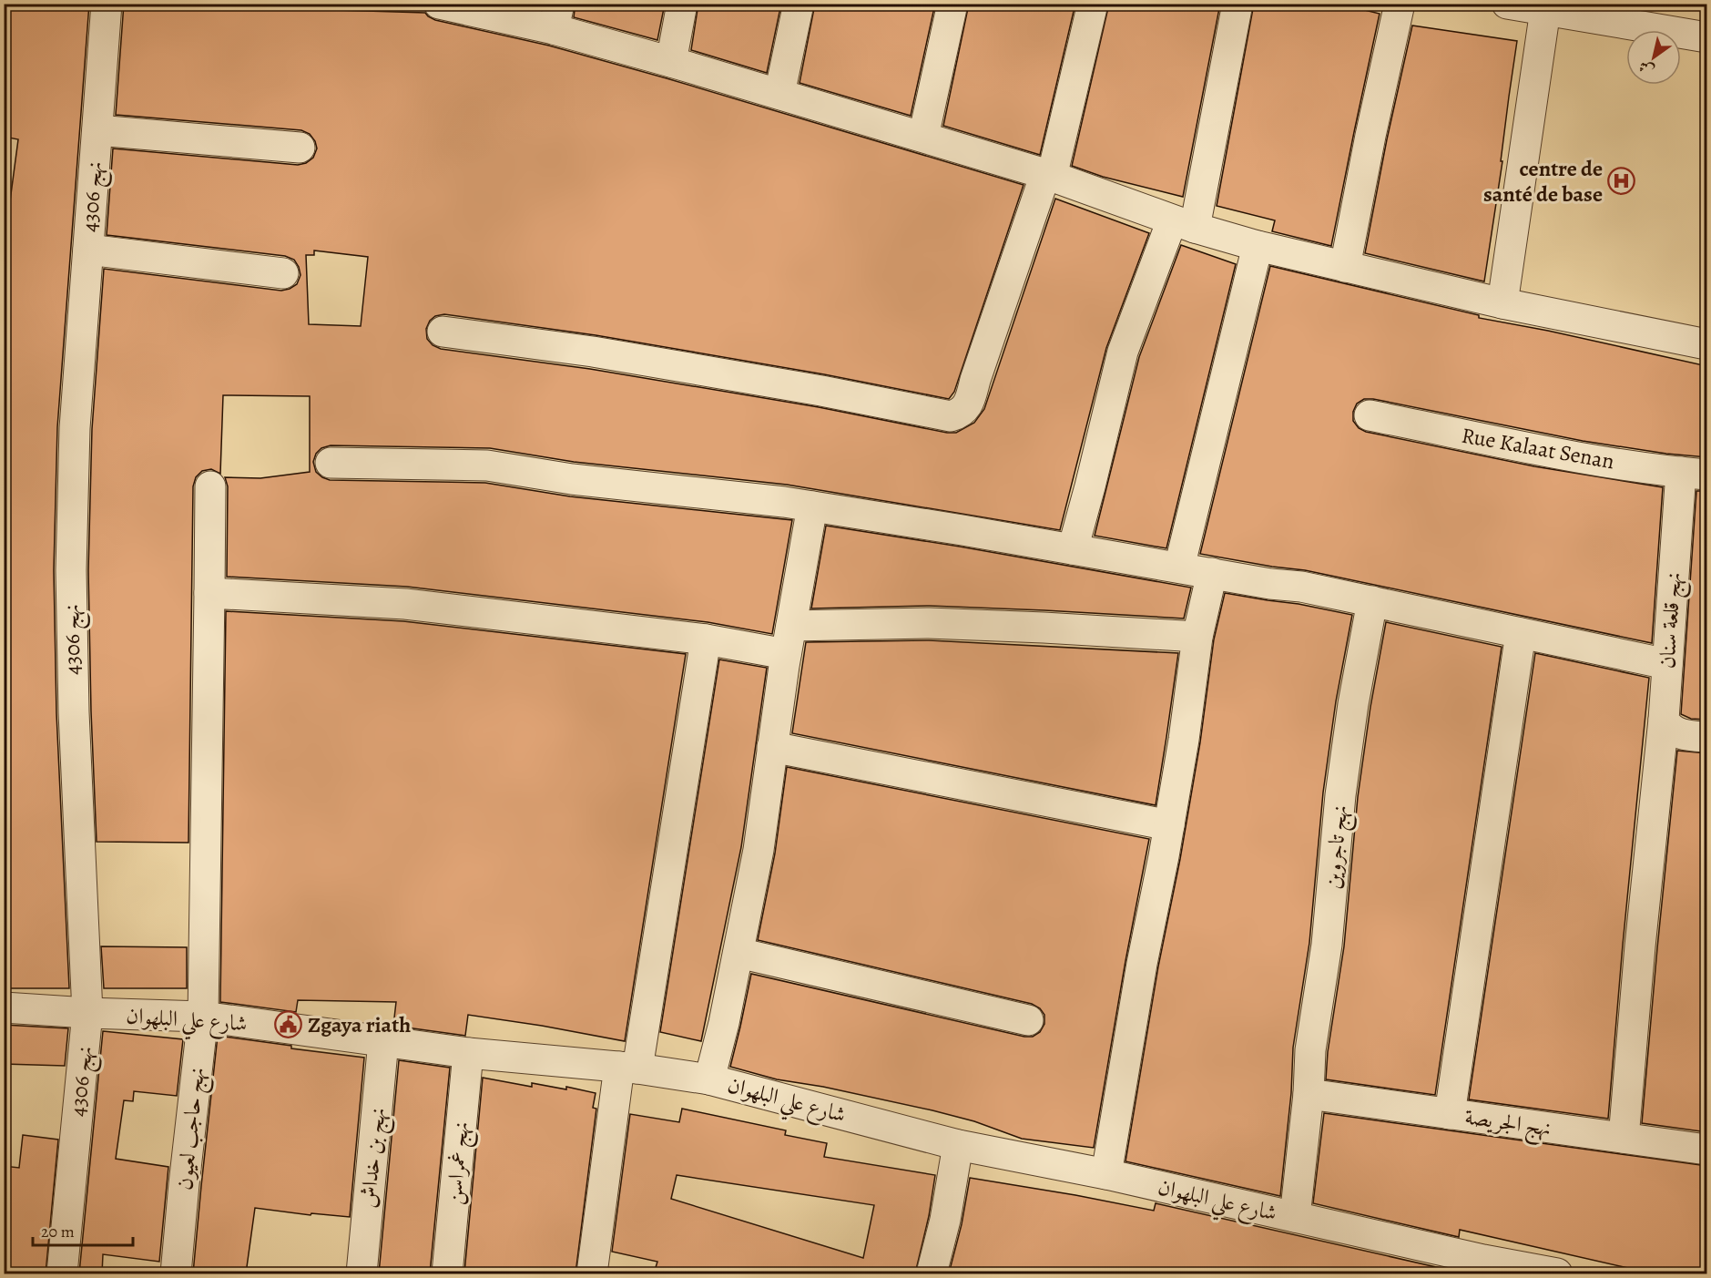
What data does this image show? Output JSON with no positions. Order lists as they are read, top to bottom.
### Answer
{
  "streets": {
    "street": [
      "نهج 4306",
      "Rue Kalaat Senan",
      "نهج قلعة سنان",
      "نهج تاجروين",
      "شارع علي البلهوان",
      "نهج الجريصة",
      "نهج حاجب لعيون",
      "نهج بن خداش",
      "نهج غمراسن"
    ]
  },
  "crossings": [
    ["نهج 4306", "شارع علي البلهوان"],
    ["Rue Kalaat Senan", "نهج قلعة سنان"],
    ["نهج قلعة سنان", "نهج الجريصة"],
    ["نهج تاجروين", "شارع علي البلهوان"],
    ["نهج تاجروين", "نهج الجريصة"],
    ["شارع علي البلهوان", "نهج حاجب لعيون"],
    ["شارع علي البلهوان", "نهج بن خداش"],
    ["شارع علي البلهوان", "نهج غمراسن"]
  ],
  "places": {
    "hospital": ["centre de santé de base"],
    "public building": ["Zgaya riath"]
  },
  "scale_bar": "20 m",
  "north": "bottom left"
}
